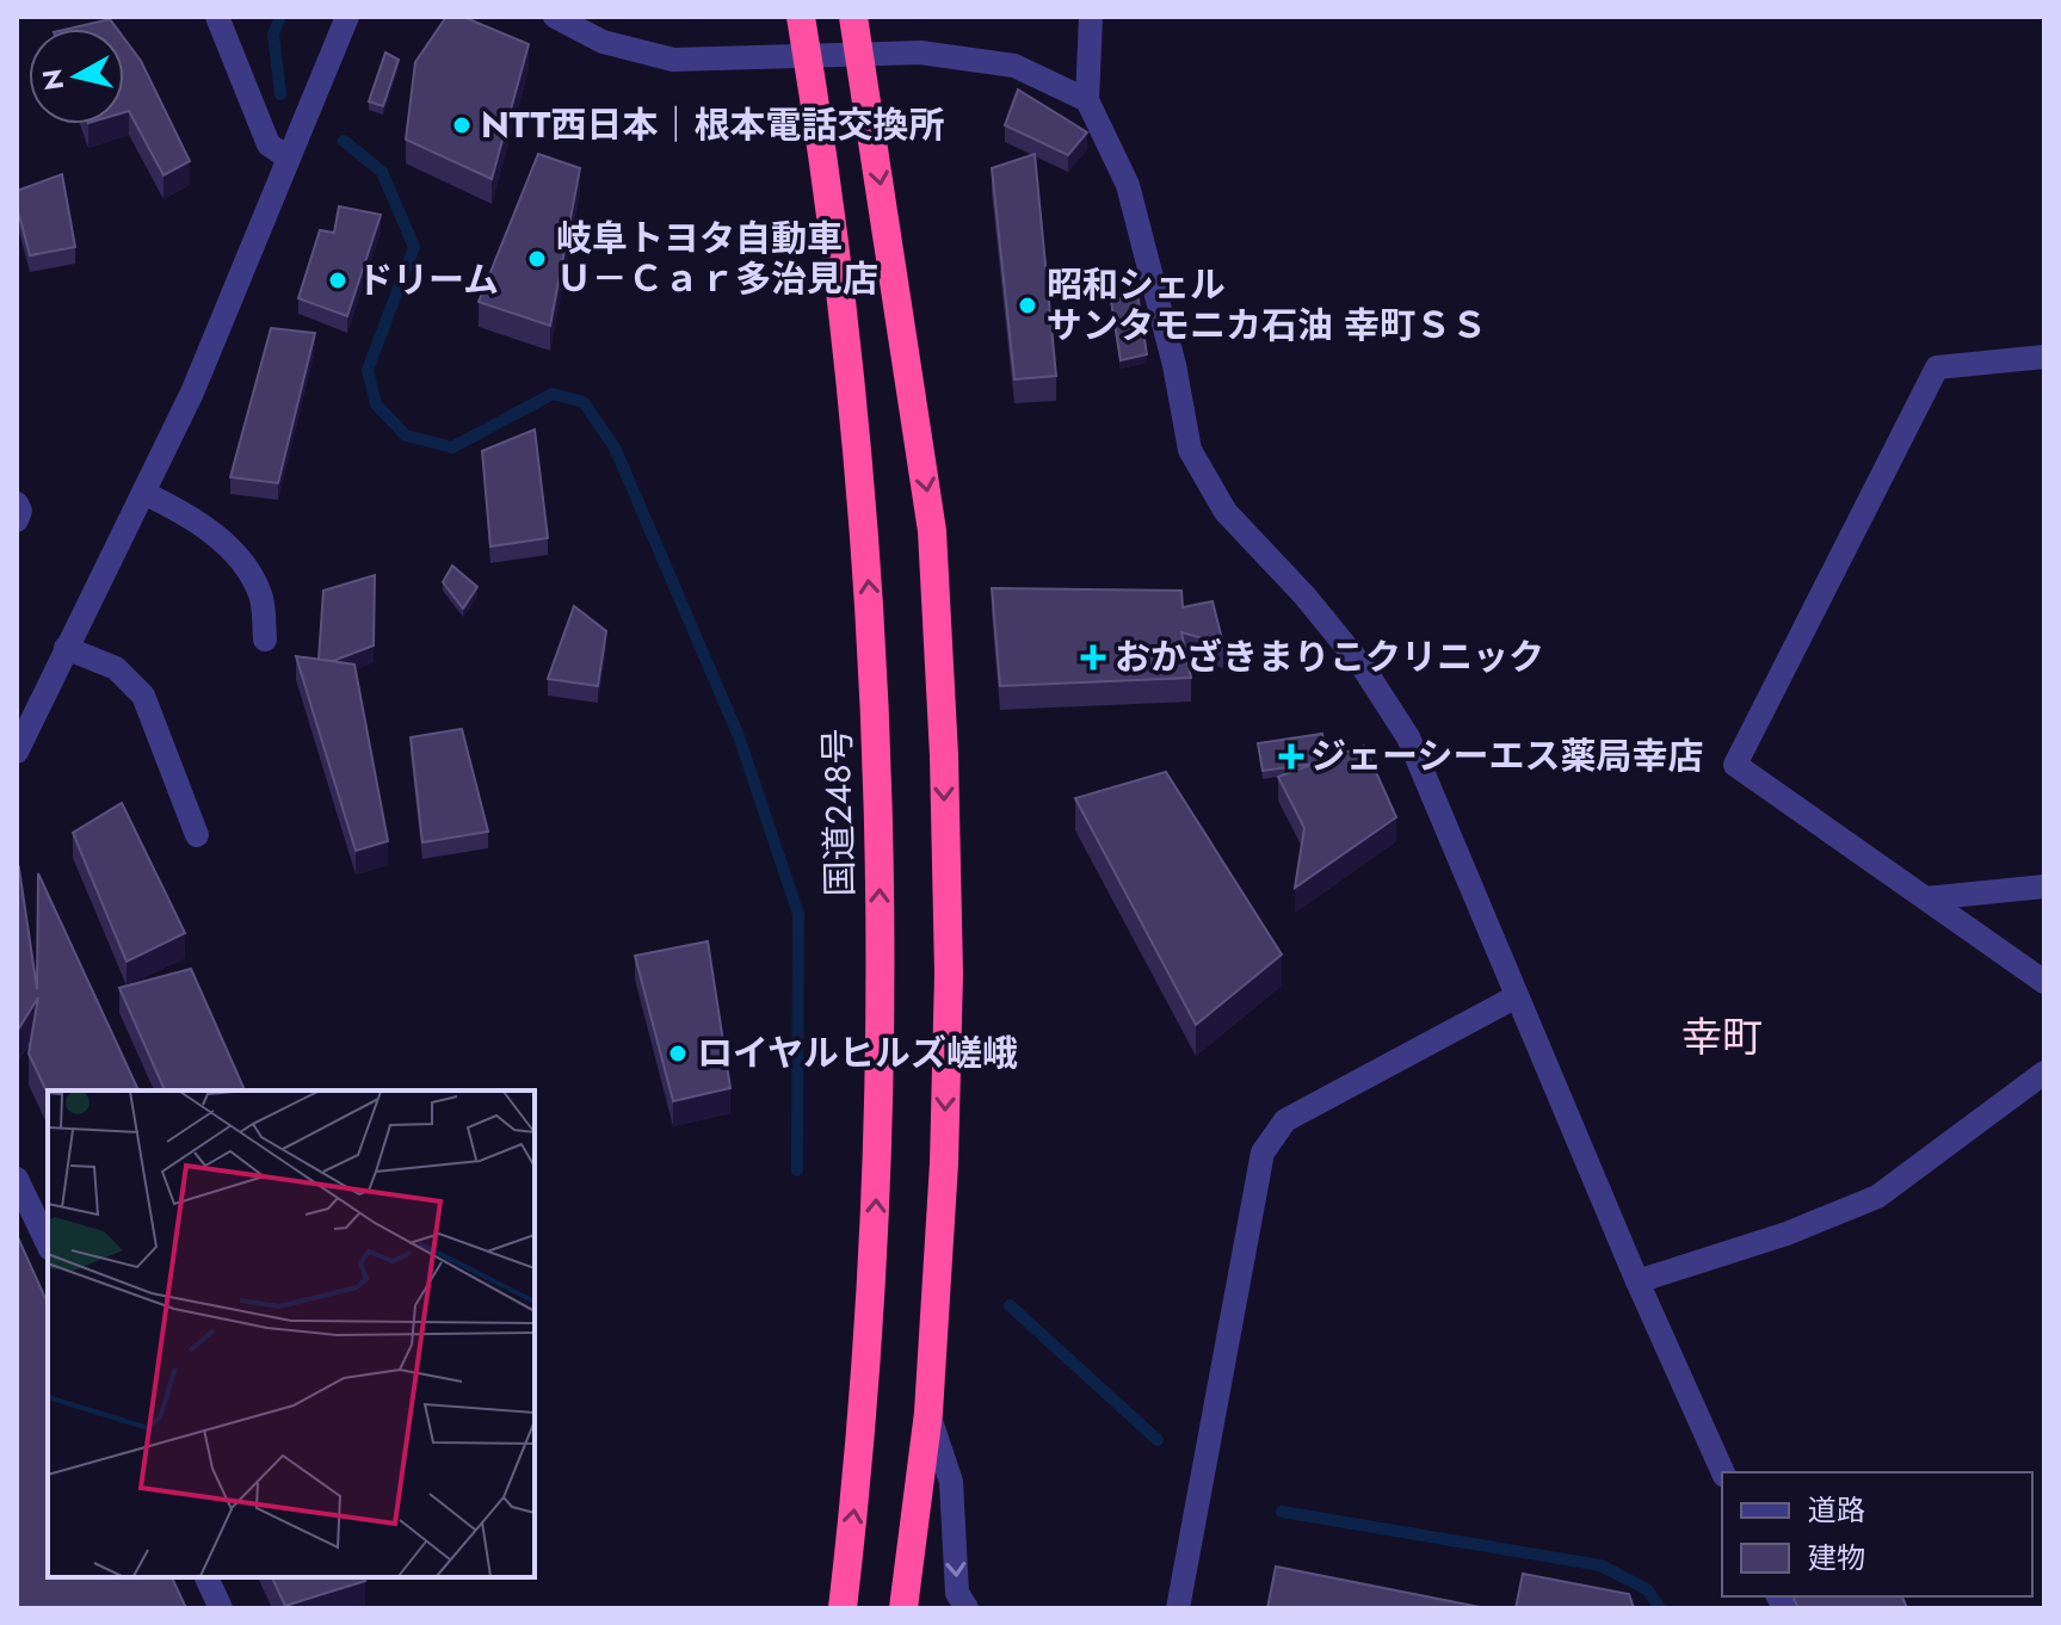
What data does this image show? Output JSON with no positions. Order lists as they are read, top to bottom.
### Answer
{
  "streets": {
    "highway": ["国道248号"]
  },
  "districts": ["幸町"],
  "places": {
    "other": [
      "NTT西日本｜根本電話交換所",
      "岐阜トヨタ自動車 Ｕ－Ｃａｒ多治見店",
      "ドリーム",
      "昭和シェル サンタモニカ石油 幸町ＳＳ",
      "ロイヤルヒルズ嵯峨"
    ],
    "health": ["おかざきまりこクリニック", "ジェーシーエス薬局幸店"]
  },
  "legend": ["道路", "建物"],
  "north": "left"
}
